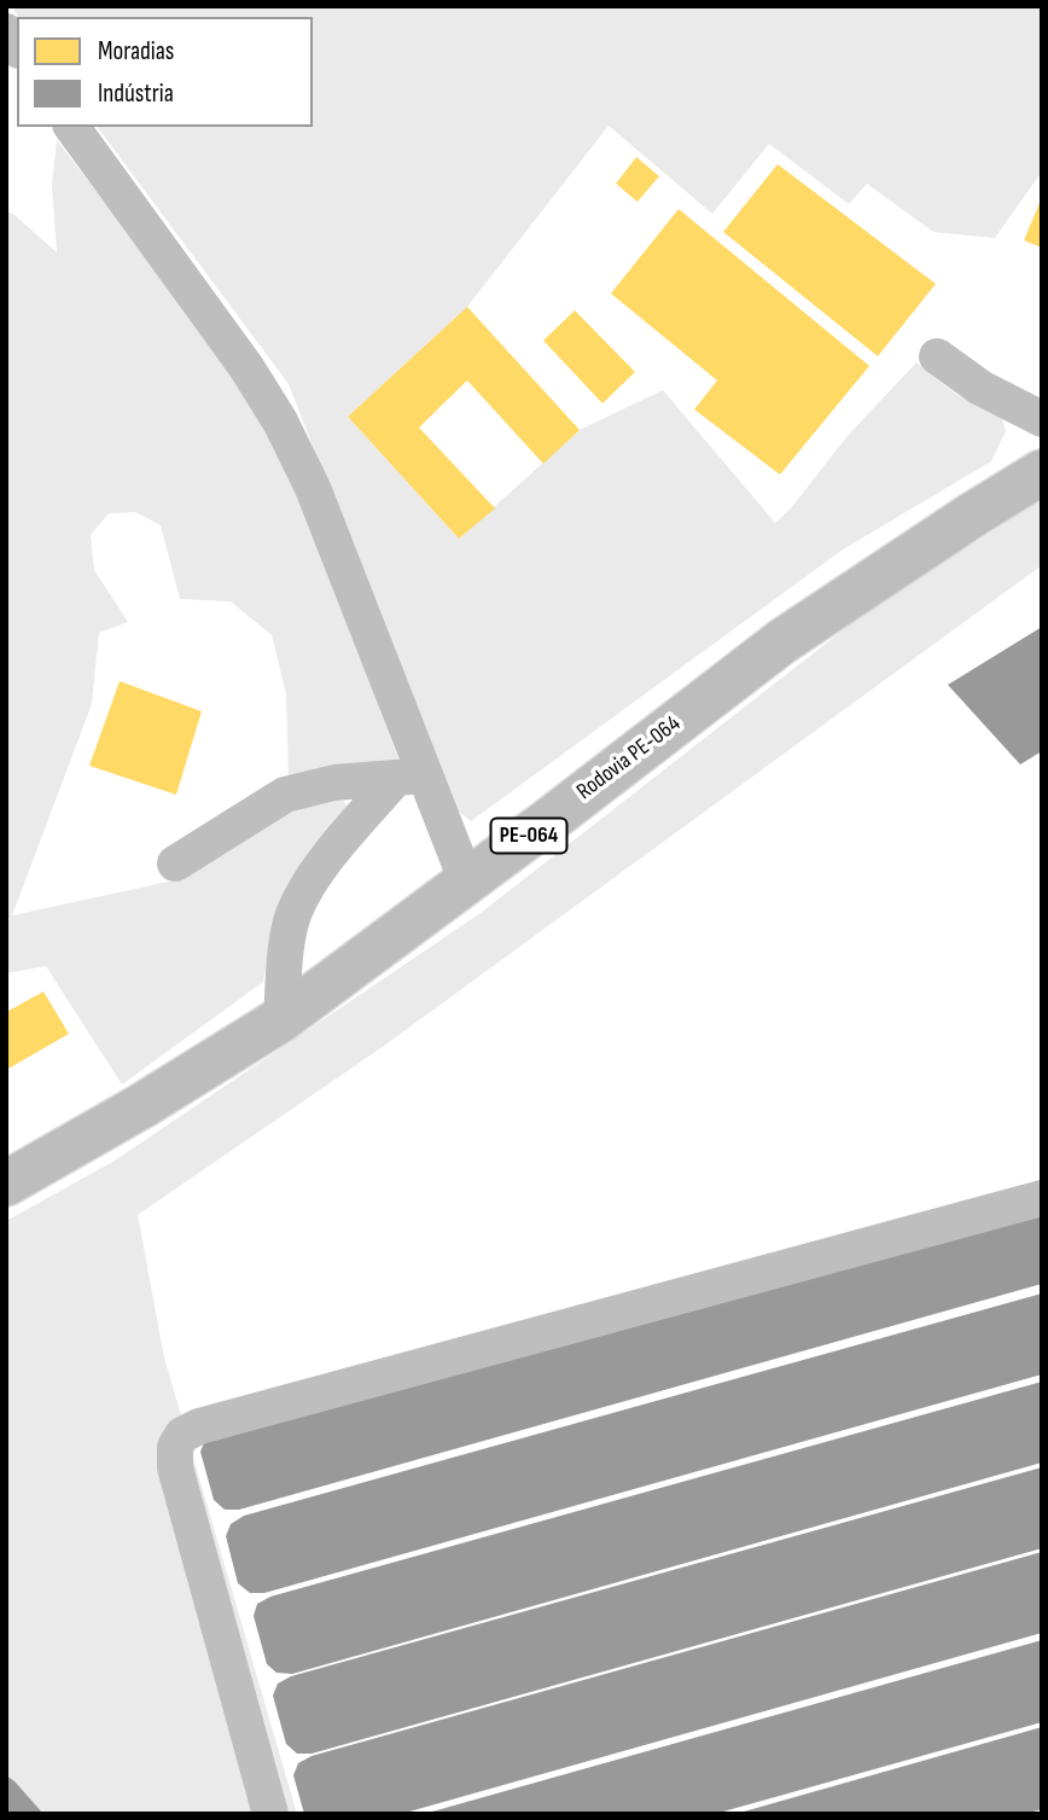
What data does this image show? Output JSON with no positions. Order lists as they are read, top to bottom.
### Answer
{
  "streets": {
    "main road": ["Rodovia PE-064", "PE-064"]
  },
  "legend": ["Moradias", "Indústria"]
}
